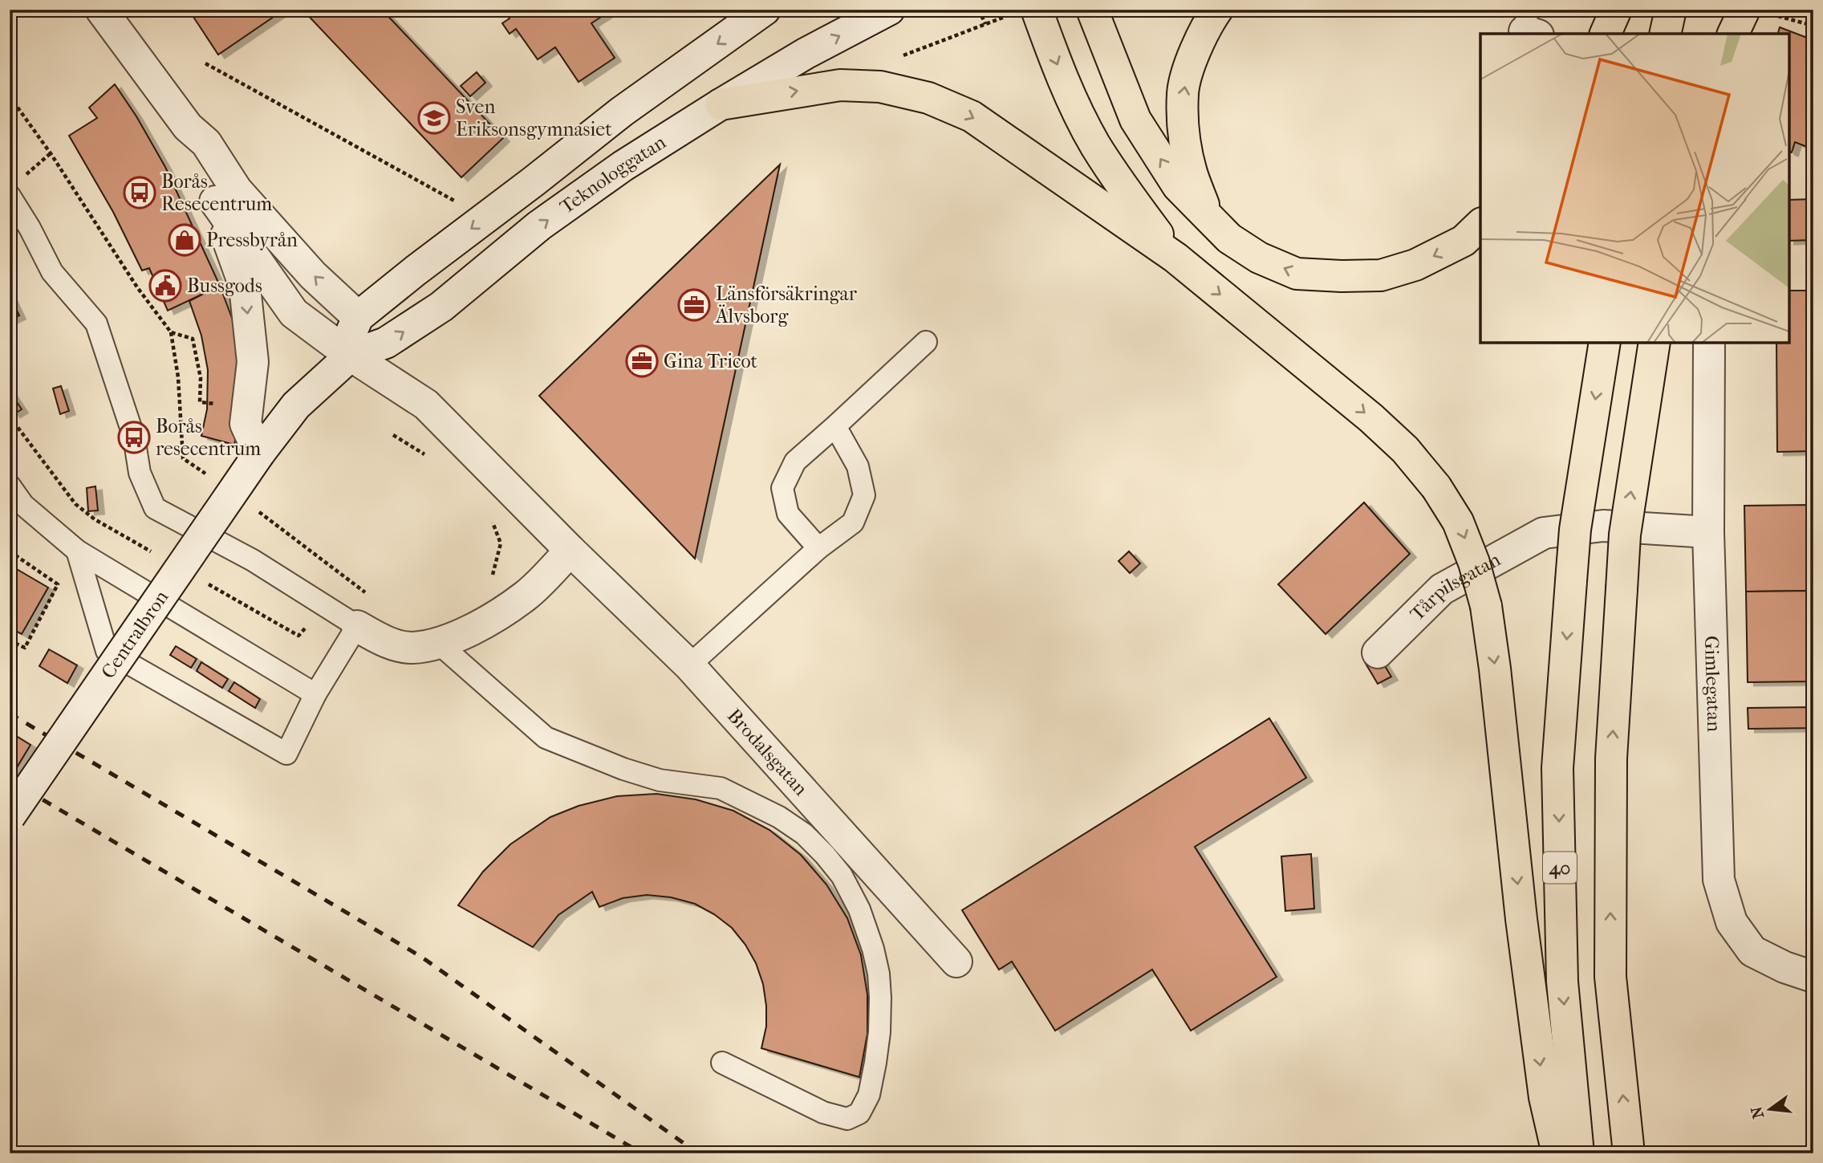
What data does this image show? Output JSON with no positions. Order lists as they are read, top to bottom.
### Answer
{
  "streets": {
    "highway": ["40"],
    "street": [
      "Teknologgatan",
      "Tårpilsgatan",
      "Centralbron",
      "Gimlegatan",
      "Brodalsgatan"
    ]
  },
  "crossings": [
    ["Teknologgatan", "Centralbron"],
    ["Teknologgatan", "Brodalsgatan"],
    ["Tårpilsgatan", "Gimlegatan"]
  ],
  "places": {
    "school or university": ["Sven Eriksonsgymnasiet"],
    "bus stop": ["Borås Resecentrum", "Borås resecentrum"],
    "shop": ["Pressbyrån"],
    "public building": ["Bussgods"],
    "office": ["Länsförsäkringar Älvsborg", "Gina Tricot"]
  },
  "north": "left"
}
